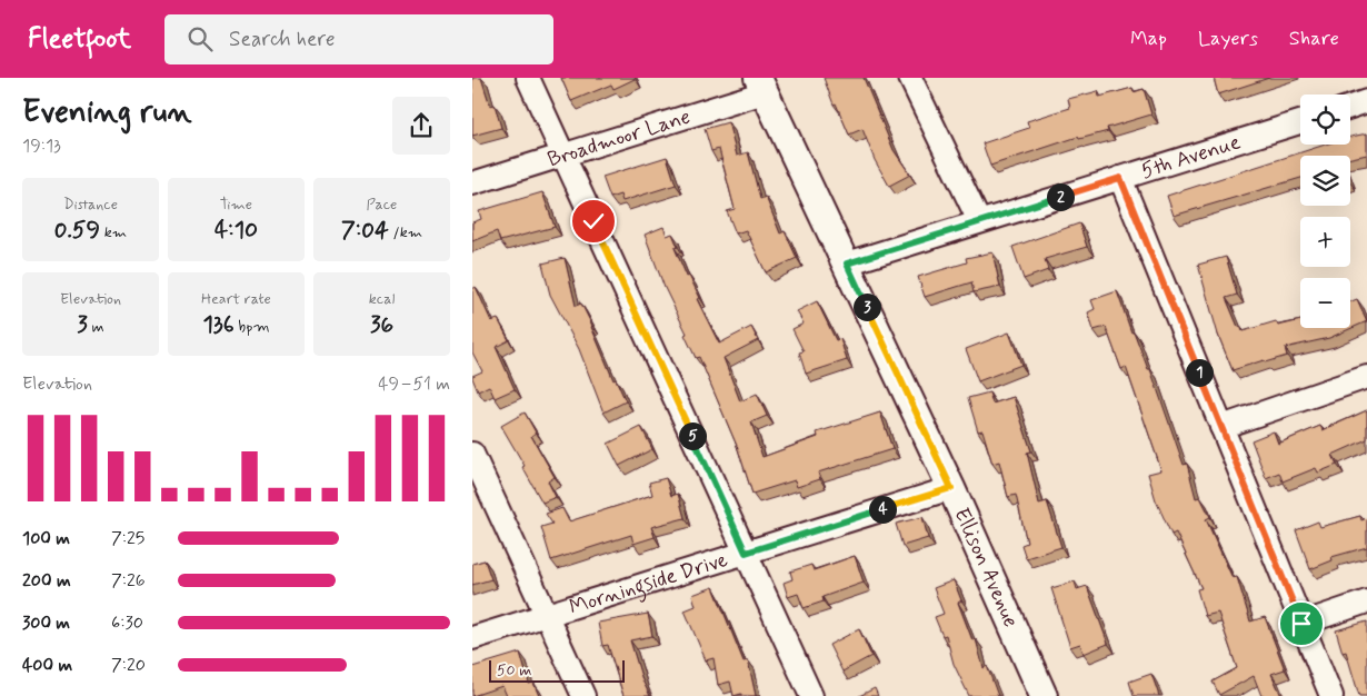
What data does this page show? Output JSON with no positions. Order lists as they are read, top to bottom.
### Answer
{
  "streets": {
    "street": [
      "Broadmoor Lane",
      "5th Avenue",
      "Ellison Avenue",
      "Morningside Drive"
    ]
  },
  "crossings": [
    ["Broadmoor Lane", "Ellison Avenue"],
    ["5th Avenue", "Ellison Avenue"],
    ["Ellison Avenue", "Morningside Drive"]
  ],
  "scale_bar": "50 m",
  "page": {
    "header": "Fleetfoot",
    "search": "Search here",
    "nav": ["Map", "Layers", "Share"],
    "heading": ["Evening run", "19:13"],
    "map_buttons": ["+", "−"],
    "stats": [
      ["Distance", "0.59 km"],
      ["Time", "4:10"],
      ["Pace", "7:04 /km"],
      ["Elevation", "3 m"],
      ["Heart rate", "136 bpm"],
      ["kcal", "36"]
    ],
    "pins": [
      "2",
      "3",
      "1",
      "5",
      "4"
    ],
    "chart": ["Elevation", "49–51 m"],
    "list": [
      {
        "name": "100 m",
        "note": "7:25"
      },
      {
        "name": "200 m",
        "note": "7:26"
      },
      {
        "name": "300 m",
        "note": "6:30"
      },
      {
        "name": "400 m",
        "note": "7:20"
      }
    ],
    "scale": "50 m"
  }
}
